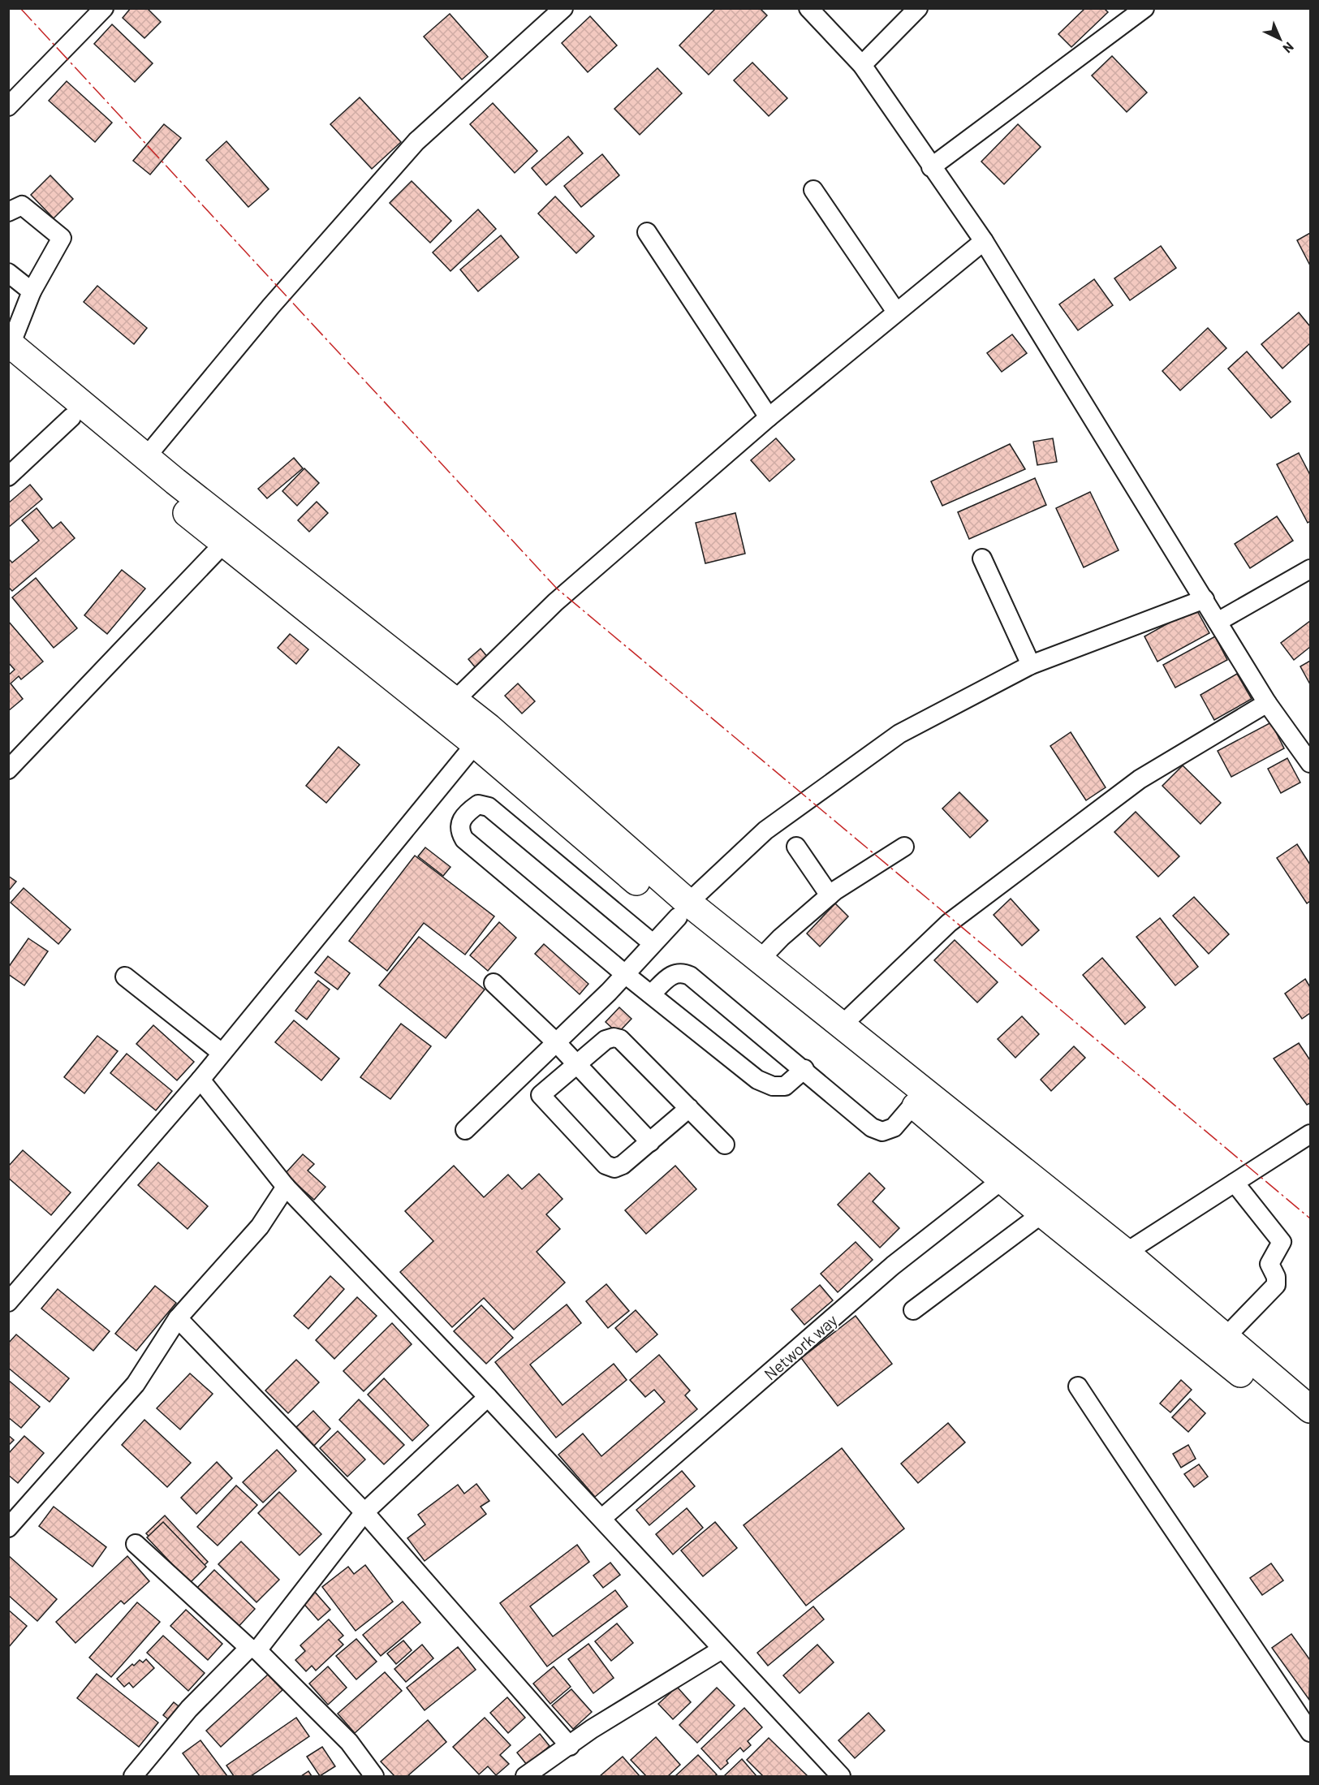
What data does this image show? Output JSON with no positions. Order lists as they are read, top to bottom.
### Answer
{
  "streets": {
    "street": ["Network way"]
  },
  "north": "bottom right"
}
